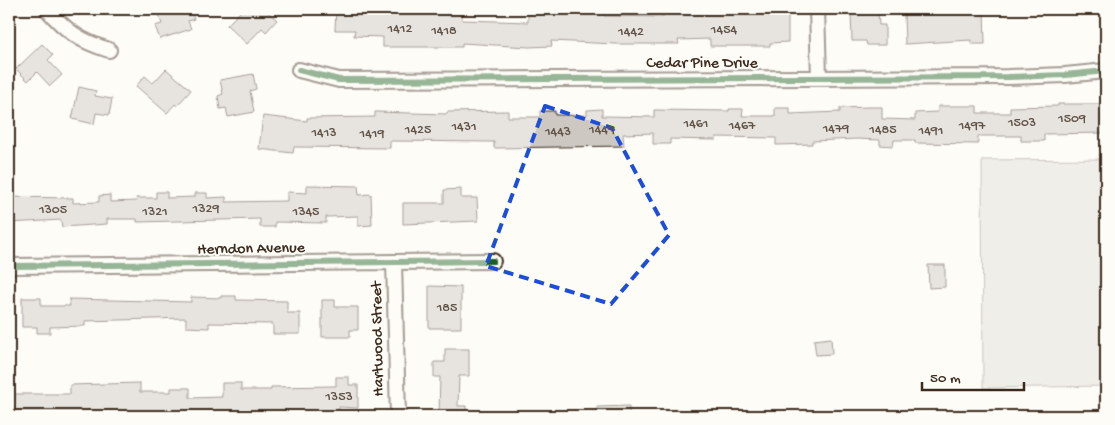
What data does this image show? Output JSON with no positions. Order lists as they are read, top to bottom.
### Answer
{
  "streets": {
    "street": ["Cedar Pine Drive", "Herndon Avenue", "Hartwood Street"]
  },
  "crossings": [
    ["Herndon Avenue", "Hartwood Street"]
  ],
  "house_numbers": [
    "1412",
    "1454",
    "1418",
    "1442",
    "1509",
    "1503",
    "1461",
    "1467",
    "1497",
    "1431",
    "1479",
    "1425",
    "1449",
    "1485",
    "1491",
    "1443",
    "1413",
    "1419",
    "1329",
    "1305",
    "1321",
    "1345",
    "185",
    "1353"
  ],
  "scale_bar": "50 m"
}
